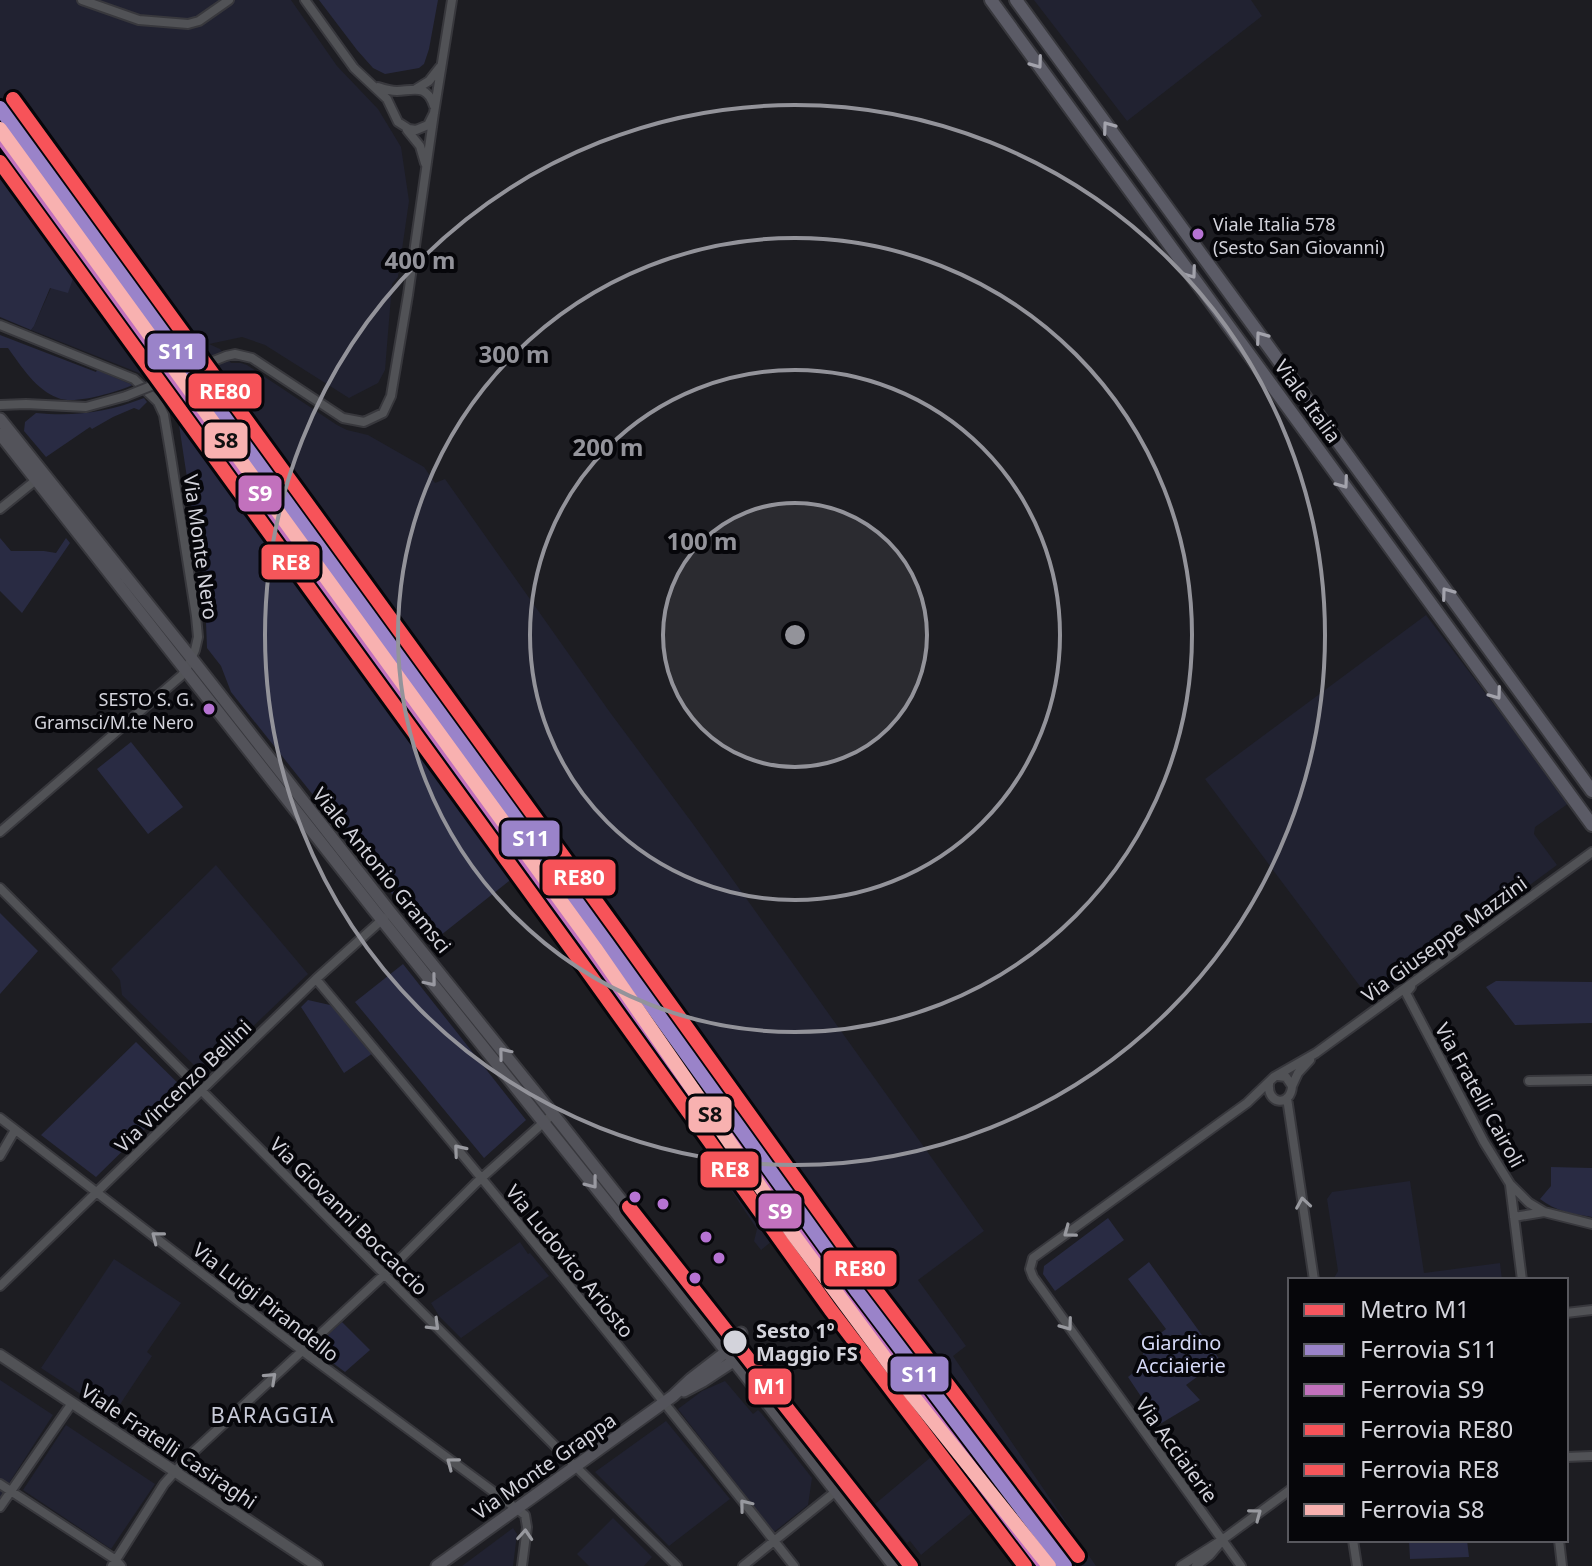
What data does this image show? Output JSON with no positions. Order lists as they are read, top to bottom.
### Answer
{
  "streets": {
    "main road": ["Viale Italia", "Viale Antonio Gramsci", "Via Monte Grappa"],
    "street": [
      "Via Monte Nero",
      "Via Giuseppe Mazzini",
      "Via Vincenzo Bellini",
      "Via Fratelli Cairoli",
      "Via Giovanni Boccaccio",
      "Via Ludovico Ariosto",
      "Via Luigi Pirandello",
      "Viale Fratelli Casiraghi",
      "Via Acciaierie"
    ]
  },
  "crossings": [
    ["Via Monte Nero", "Viale Antonio Gramsci"],
    ["Viale Antonio Gramsci", "Via Vincenzo Bellini"],
    ["Viale Antonio Gramsci", "Via Monte Grappa"],
    ["Via Giuseppe Mazzini", "Via Fratelli Cairoli"],
    ["Via Giuseppe Mazzini", "Via Acciaierie"],
    ["Via Vincenzo Bellini", "Via Giovanni Boccaccio"],
    ["Via Vincenzo Bellini", "Via Ludovico Ariosto"],
    ["Via Vincenzo Bellini", "Via Luigi Pirandello"],
    ["Via Giovanni Boccaccio", "Via Monte Grappa"],
    ["Via Ludovico Ariosto", "Via Monte Grappa"],
    ["Via Luigi Pirandello", "Via Monte Grappa"]
  ],
  "one_way": ["Via Ludovico Ariosto", "Via Luigi Pirandello", "Via Acciaierie"],
  "districts": ["BARAGGIA"],
  "parks": ["Giardino Acciaierie"],
  "places": ["Viale Italia 578 (Sesto San Giovanni)", "SESTO S. G. Gramsci/M.te Nero", "Sesto 1º Maggio FS"],
  "lines": [
    "rail line RE80",
    "rail line S11",
    "rail line S8",
    "rail line S9",
    "rail line RE8",
    "metro line M1"
  ],
  "legend": [
    "Metro M1",
    "Ferrovia S11",
    "Ferrovia S9",
    "Ferrovia RE80",
    "Ferrovia RE8",
    "Ferrovia S8"
  ],
  "rings": [
    "400 m",
    "300 m",
    "200 m",
    "100 m"
  ]
}
